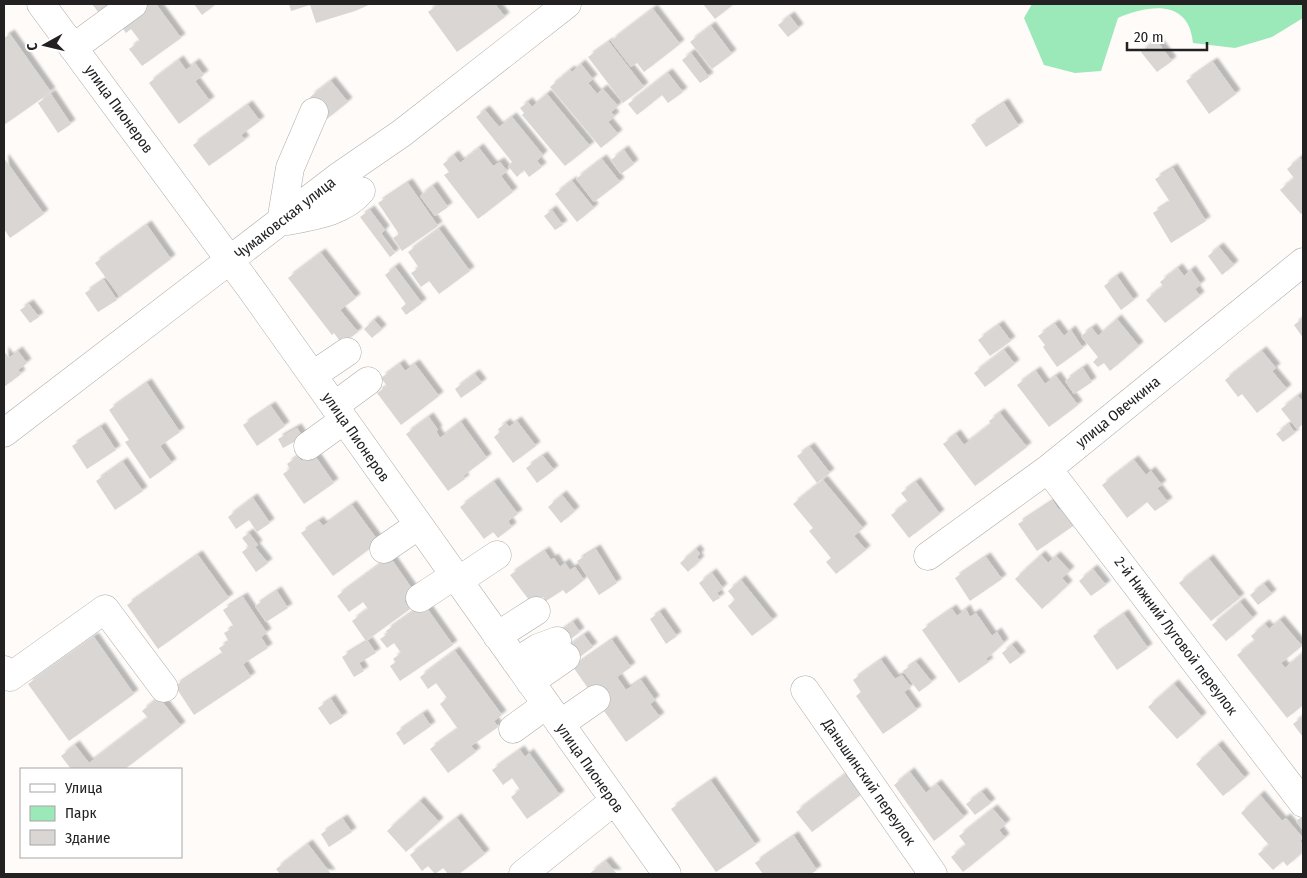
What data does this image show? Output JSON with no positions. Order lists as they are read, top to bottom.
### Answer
{
  "streets": {
    "street": [
      "улица Пионеров",
      "Чумаковская улица",
      "улица Овечкина",
      "2-й Нижний Луговой переулок",
      "Даньшинский переулок"
    ]
  },
  "crossings": [
    ["улица Пионеров", "Чумаковская улица"],
    ["улица Овечкина", "2-й Нижний Луговой переулок"]
  ],
  "legend": ["Улица", "Парк", "Здание"],
  "scale_bar": "20 m",
  "north": "left"
}
